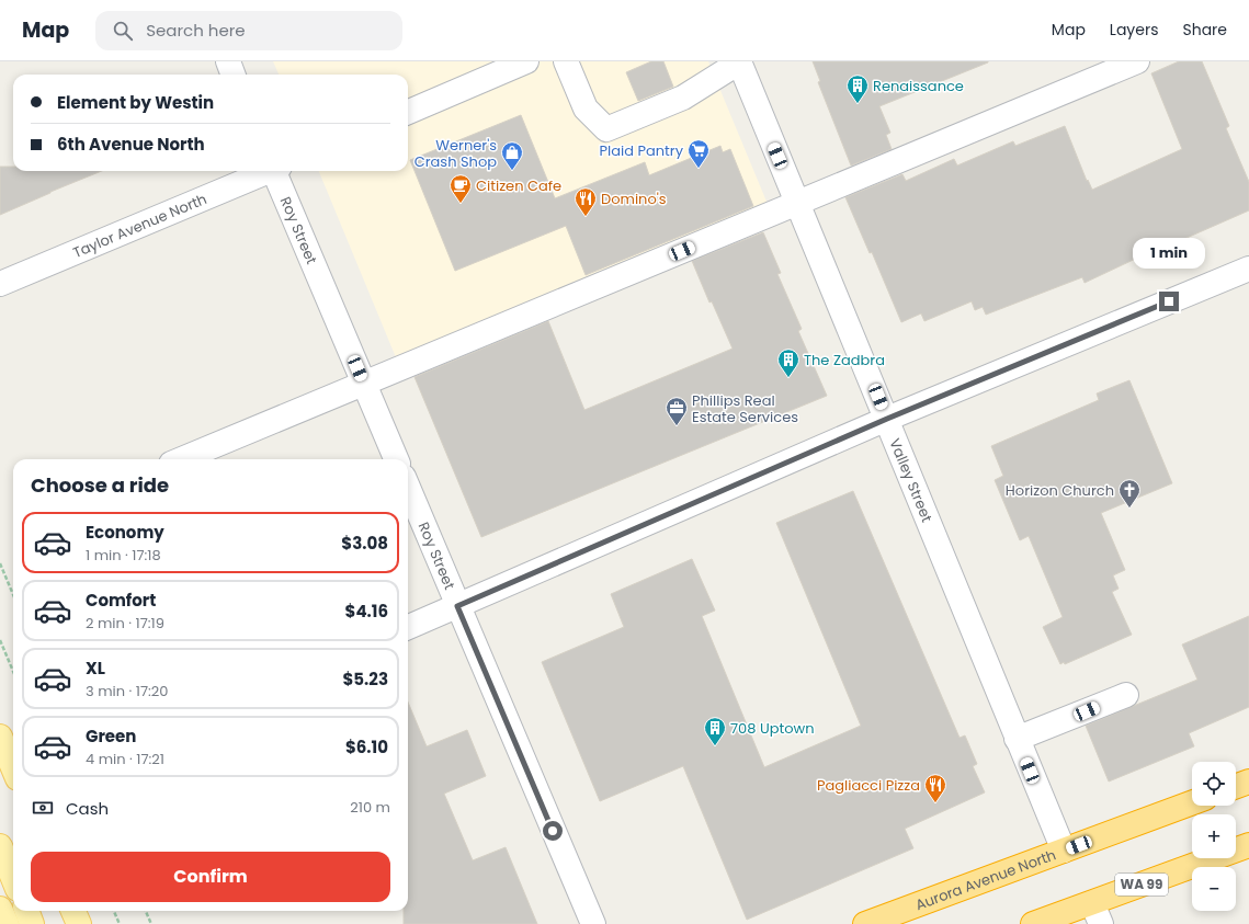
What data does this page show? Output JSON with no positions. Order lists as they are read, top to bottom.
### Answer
{
  "streets": {
    "highway": ["Aurora Avenue North", "WA 99"],
    "street": ["Taylor Avenue North", "Roy Street", "Valley Street"]
  },
  "crossings": [
    ["Valley Street", "Aurora Avenue North"]
  ],
  "places": {
    "building": ["Renaissance", "The Zadbra", "708 Uptown"],
    "supermarket": ["Plaid Pantry"],
    "shop": ["Werner's Crash Shop"],
    "cafe": ["Citizen Cafe"],
    "restaurant": ["Domino's", "Pagliacci Pizza"],
    "office": ["Phillips Real Estate Services"],
    "church": ["Horizon Church"]
  },
  "page": {
    "header": "Map",
    "search": "Search here",
    "nav": ["Map", "Layers", "Share"],
    "banner": ["Element by Westin", "6th Avenue North"],
    "bubble": "1 min",
    "heading": "Choose a ride",
    "list": [
      {
        "name": "Economy",
        "note": "1 min · 17:18",
        "value": "$3.08"
      },
      {
        "name": "Comfort",
        "note": "2 min · 17:19",
        "value": "$4.16"
      },
      {
        "name": "XL",
        "note": "3 min · 17:20",
        "value": "$5.23"
      },
      {
        "name": "Green",
        "note": "4 min · 17:21",
        "value": "$6.10"
      }
    ],
    "map_buttons": ["+", "−"],
    "pay": ["Cash", "210 m"],
    "buttons": "Confirm"
  }
}
